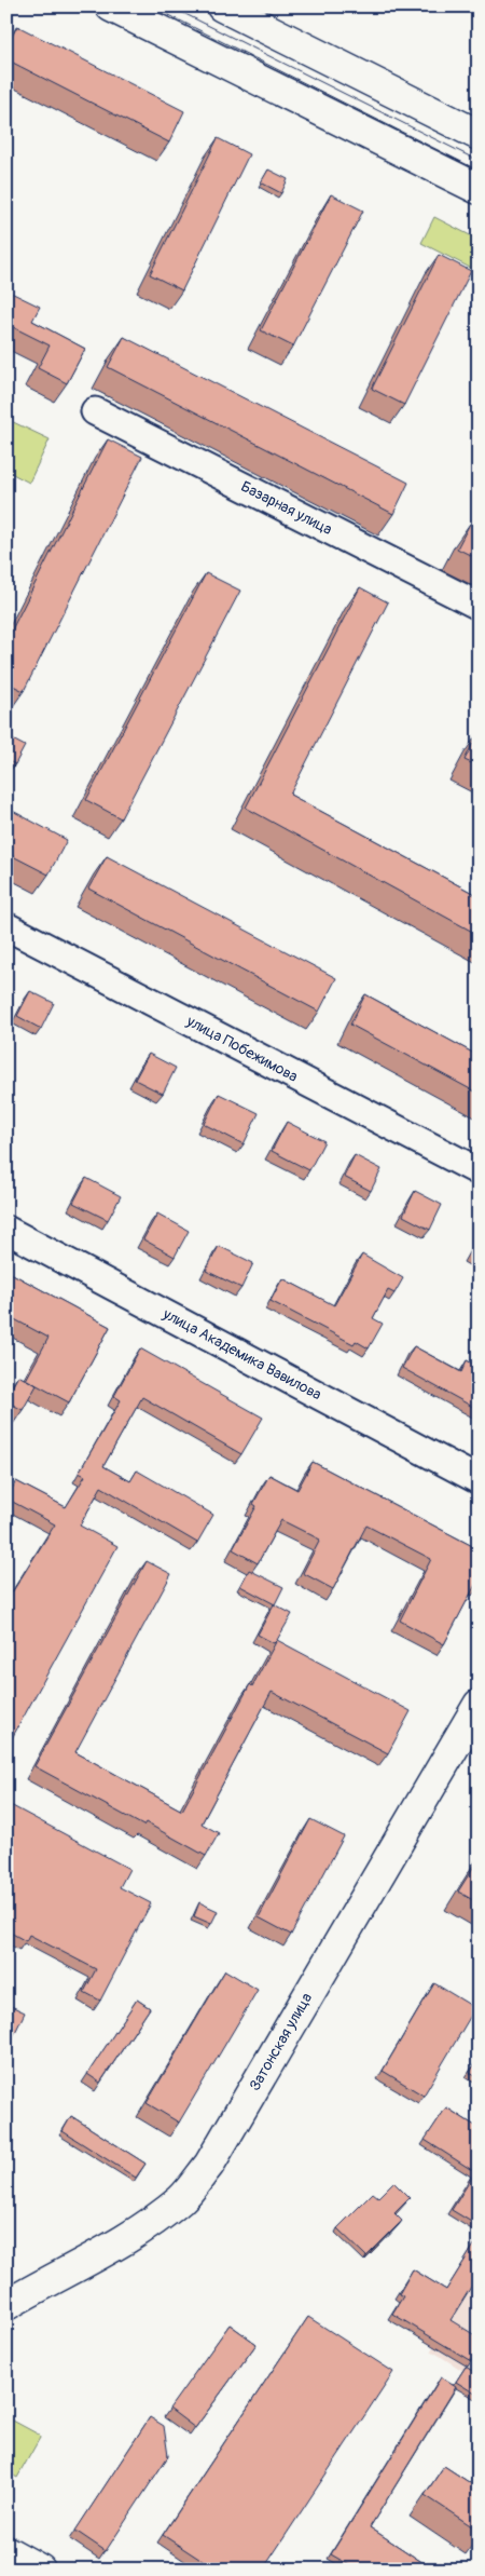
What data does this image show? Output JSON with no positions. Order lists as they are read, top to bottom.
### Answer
{
  "streets": {
    "main road": ["Затонская улица"],
    "street": ["Базарная улица", "улица Побежимова", "улица Академика Вавилова"]
  }
}
